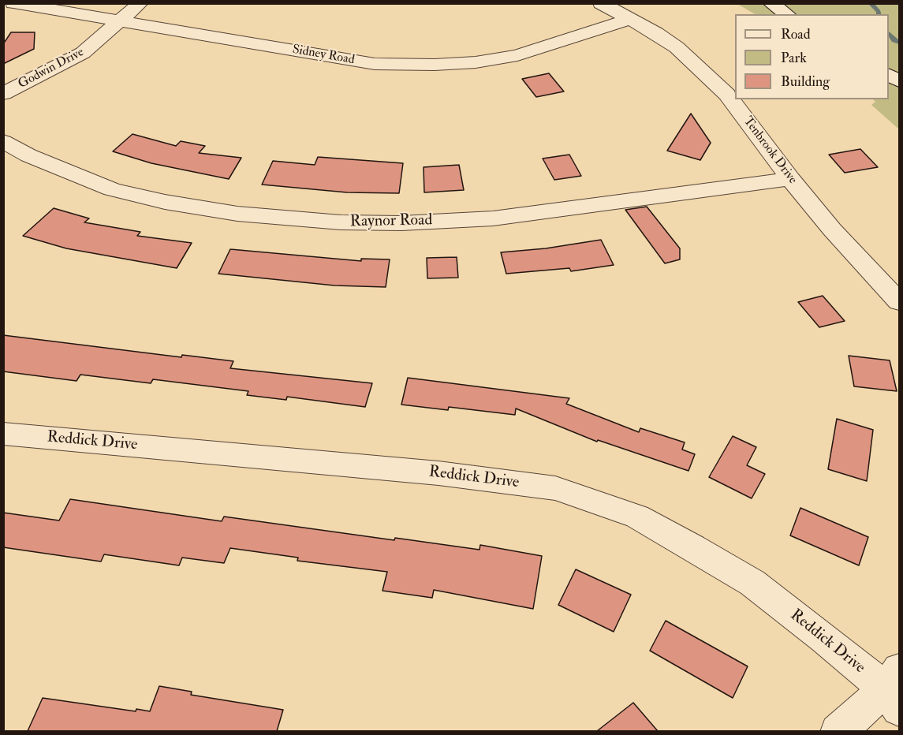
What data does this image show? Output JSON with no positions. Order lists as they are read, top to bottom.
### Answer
{
  "streets": {
    "street": [
      "Sidney Road",
      "Godwin Drive",
      "Tenbrook Drive",
      "Raynor Road",
      "Reddick Drive"
    ]
  },
  "crossings": [
    ["Sidney Road", "Godwin Drive"],
    ["Sidney Road", "Tenbrook Drive"],
    ["Tenbrook Drive", "Raynor Road"]
  ],
  "legend": ["Road", "Park", "Building"]
}
